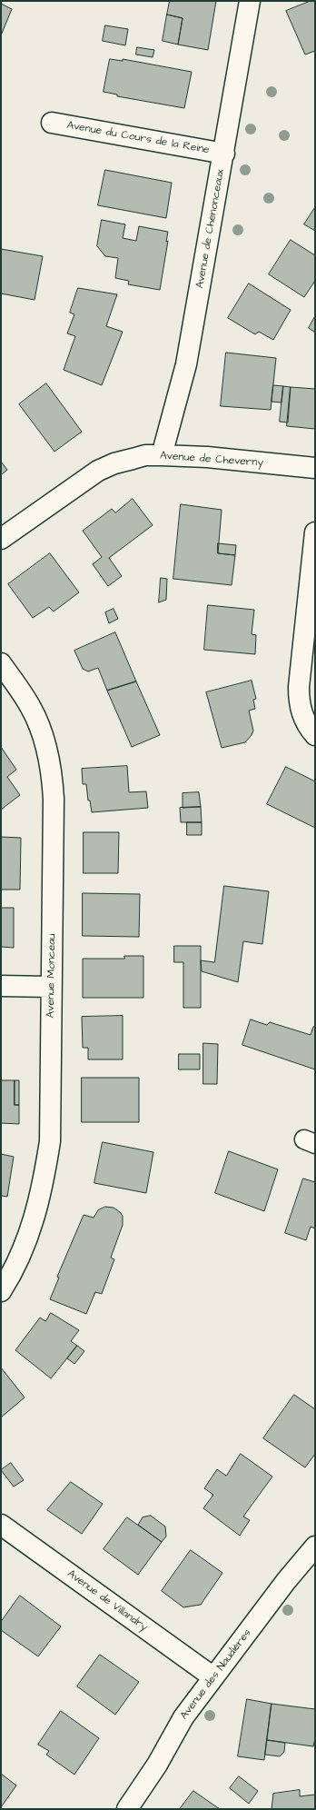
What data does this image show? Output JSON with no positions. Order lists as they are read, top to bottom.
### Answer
{
  "streets": {
    "street": [
      "Avenue du Cours de la Reine",
      "Avenue de Chenonceaux",
      "Avenue de Cheverny",
      "Avenue Monceau",
      "Avenue de Villandry",
      "Avenue des Naudières"
    ]
  },
  "crossings": [
    ["Avenue du Cours de la Reine", "Avenue de Chenonceaux"],
    ["Avenue de Chenonceaux", "Avenue de Cheverny"],
    ["Avenue de Villandry", "Avenue des Naudières"]
  ]
}
